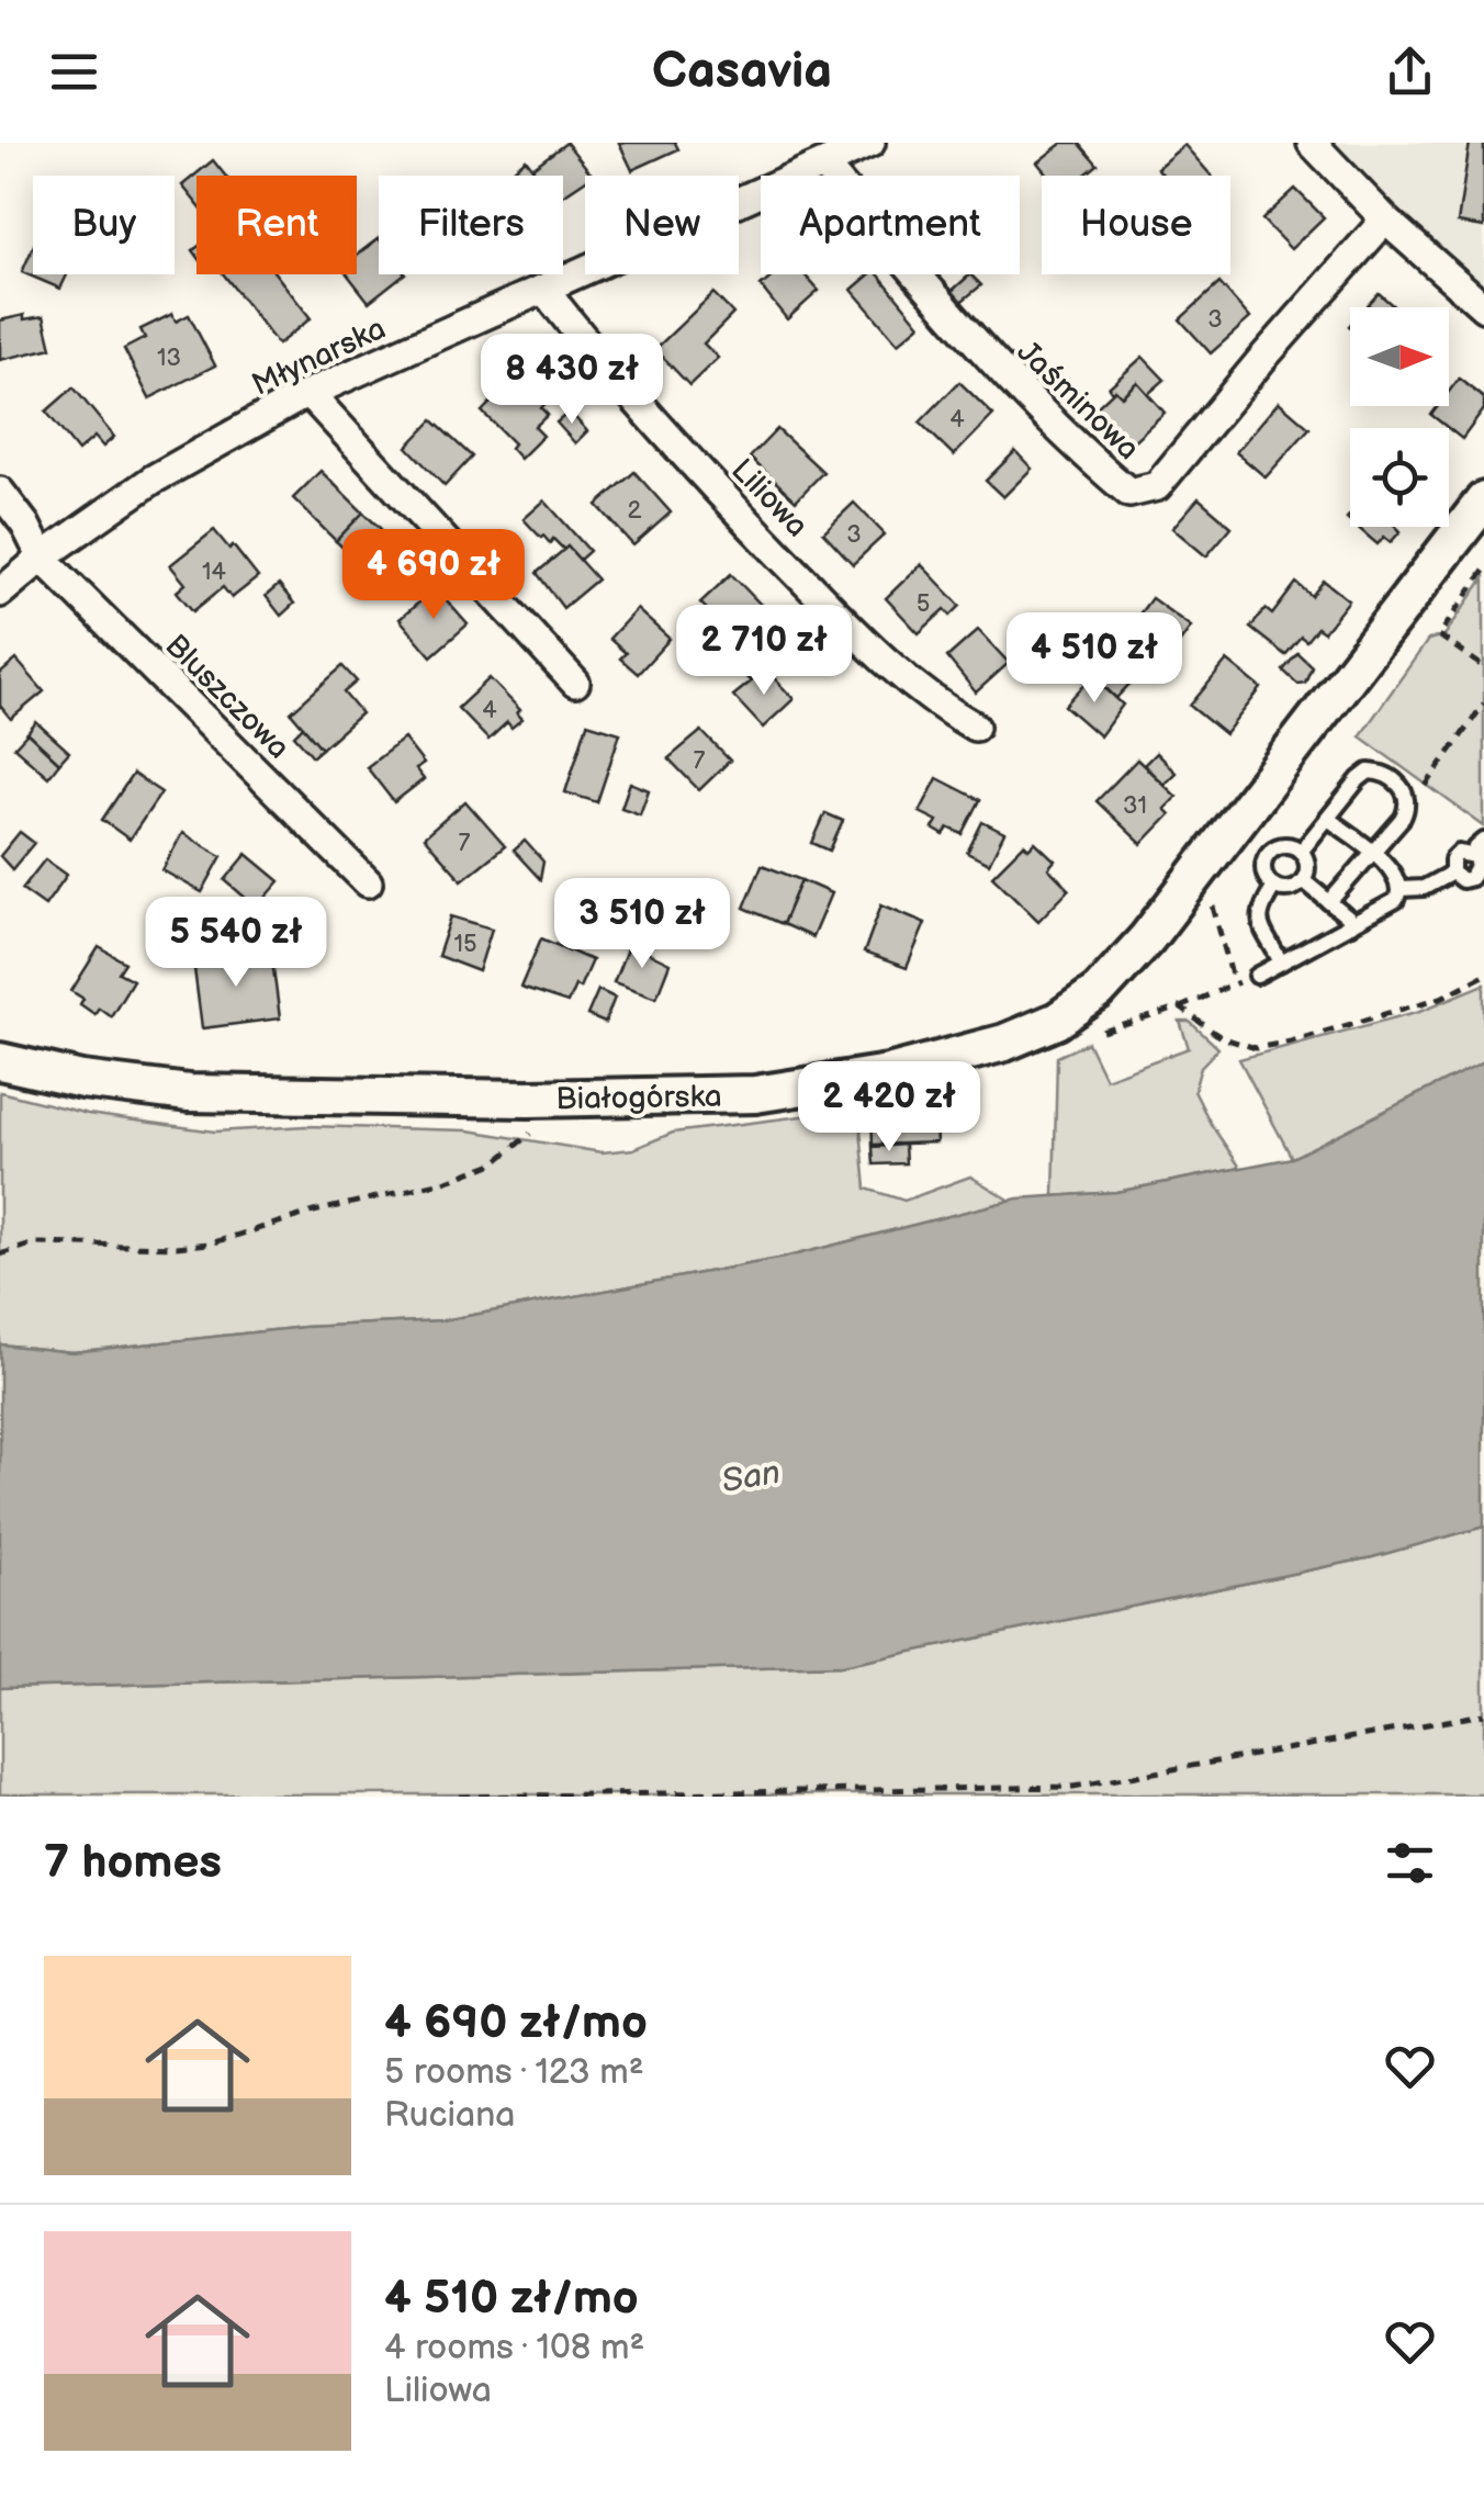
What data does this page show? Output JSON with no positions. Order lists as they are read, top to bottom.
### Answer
{
  "streets": {
    "street": [
      "Młynarska",
      "Jaśminowa",
      "Liliowa",
      "Bluszczowa",
      "Białogórska"
    ]
  },
  "crossings": [
    ["Młynarska", "Jaśminowa"],
    ["Młynarska", "Liliowa"],
    ["Młynarska", "Bluszczowa"]
  ],
  "water": ["San"],
  "house_numbers": [
    "3",
    "13",
    "4",
    "2",
    "3",
    "14",
    "5",
    "4",
    "7",
    "31",
    "7",
    "15"
  ],
  "north": "right",
  "page": {
    "header": "Casavia",
    "chip": [
      "Buy",
      "Rent",
      "Filters",
      "New",
      "Apartment",
      "House"
    ],
    "price": [
      "8 430 zł",
      "4 690 zł",
      "2 710 zł",
      "4 510 zł",
      "3 510 zł",
      "5 540 zł",
      "2 420 zł"
    ],
    "heading": "7 homes",
    "list": [
      {
        "name": "4 690 zł/mo",
        "note": "5 rooms · 123 m² · Ruciana"
      },
      {
        "name": "4 510 zł/mo",
        "note": "4 rooms · 108 m² · Liliowa"
      }
    ]
  }
}
